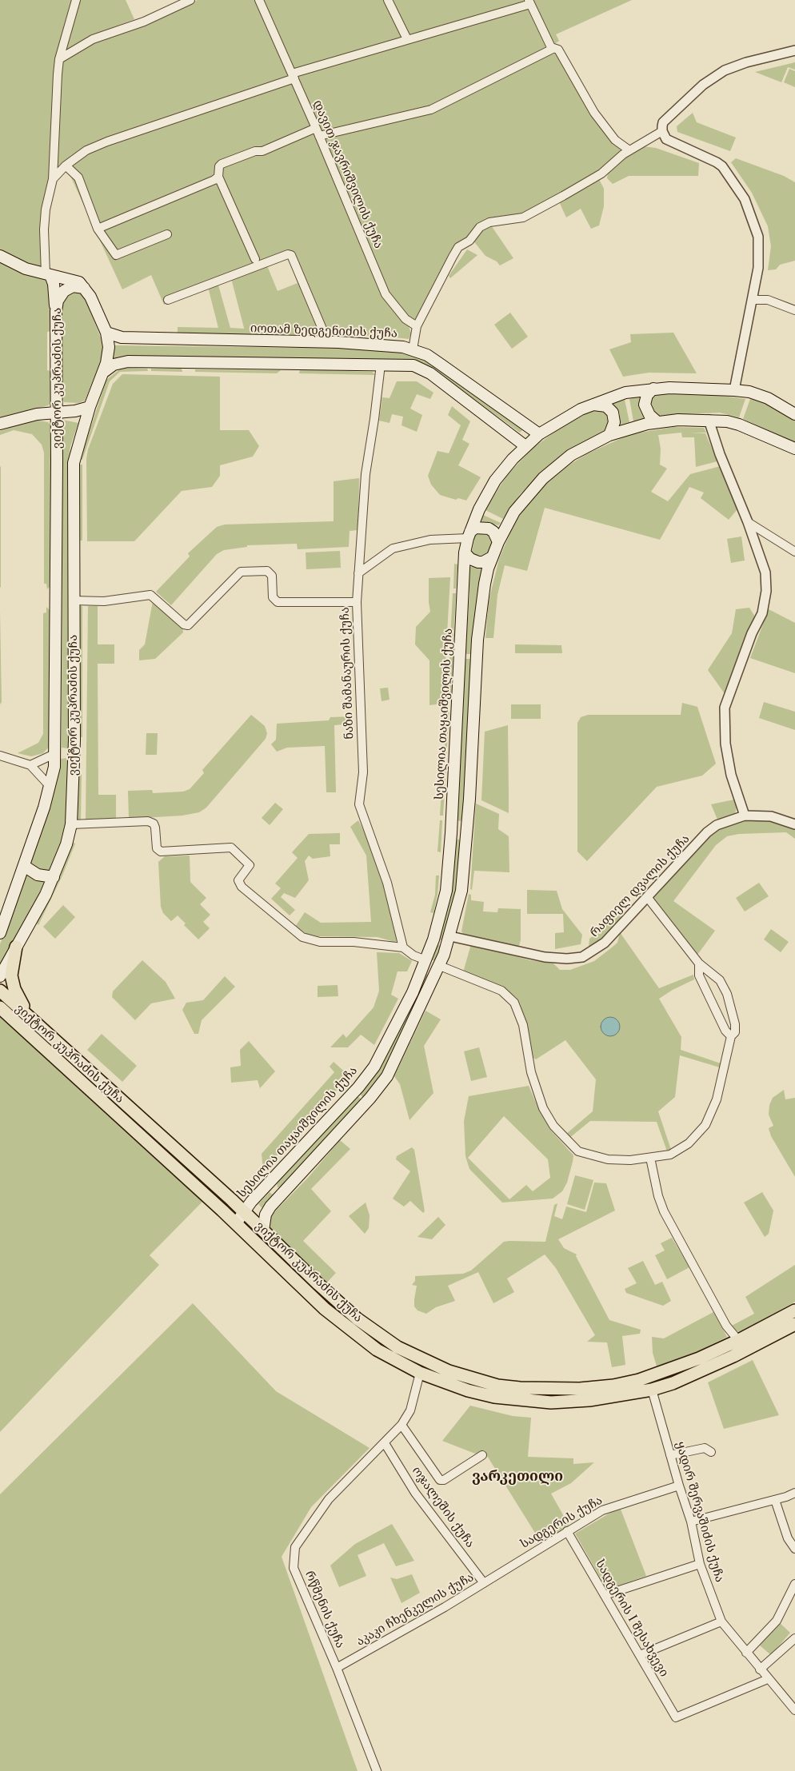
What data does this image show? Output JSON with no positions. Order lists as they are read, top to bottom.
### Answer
{
  "streets": {
    "main road": ["იოთამ ზედგენიძის ქუჩა", "ვიქტორ კუპრაძის ქუჩა", "სესილია თაყაიშვილის ქუჩა"],
    "street": [
      "დავით ჯავრიშვილის ქუჩა",
      "ნაზი შამანაურის ქუჩა",
      "რაფიელ დვალის ქუჩა",
      "ოჯალეშის ქუჩა",
      "ყადირ შერვაშიძის ქუჩა",
      "სადგერის ქუჩა",
      "რწმენის ქუჩა",
      "აკაკი ჩხენკელის ქუჩა",
      "სადგერის I შესახვევი"
    ]
  },
  "crossings": [
    ["იოთამ ზედგენიძის ქუჩა", "ვიქტორ კუპრაძის ქუჩა"],
    ["იოთამ ზედგენიძის ქუჩა", "სესილია თაყაიშვილის ქუჩა"],
    ["ვიქტორ კუპრაძის ქუჩა", "სესილია თაყაიშვილის ქუჩა"],
    ["ვიქტორ კუპრაძის ქუჩა", "ყადირ შერვაშიძის ქუჩა"],
    ["ვიქტორ კუპრაძის ქუჩა", "რწმენის ქუჩა"],
    ["ოჯალეშის ქუჩა", "სადგერის ქუჩა"],
    ["ოჯალეშის ქუჩა", "რწმენის ქუჩა"],
    ["ოჯალეშის ქუჩა", "აკაკი ჩხენკელის ქუჩა"],
    ["ყადირ შერვაშიძის ქუჩა", "სადგერის ქუჩა"],
    ["ყადირ შერვაშიძის ქუჩა", "სადგერის I შესახვევი"],
    ["სადგერის ქუჩა", "აკაკი ჩხენკელის ქუჩა"],
    ["სადგერის ქუჩა", "სადგერის I შესახვევი"],
    ["რწმენის ქუჩა", "აკაკი ჩხენკელის ქუჩა"]
  ],
  "districts": ["ვარკეთილი"]
}
